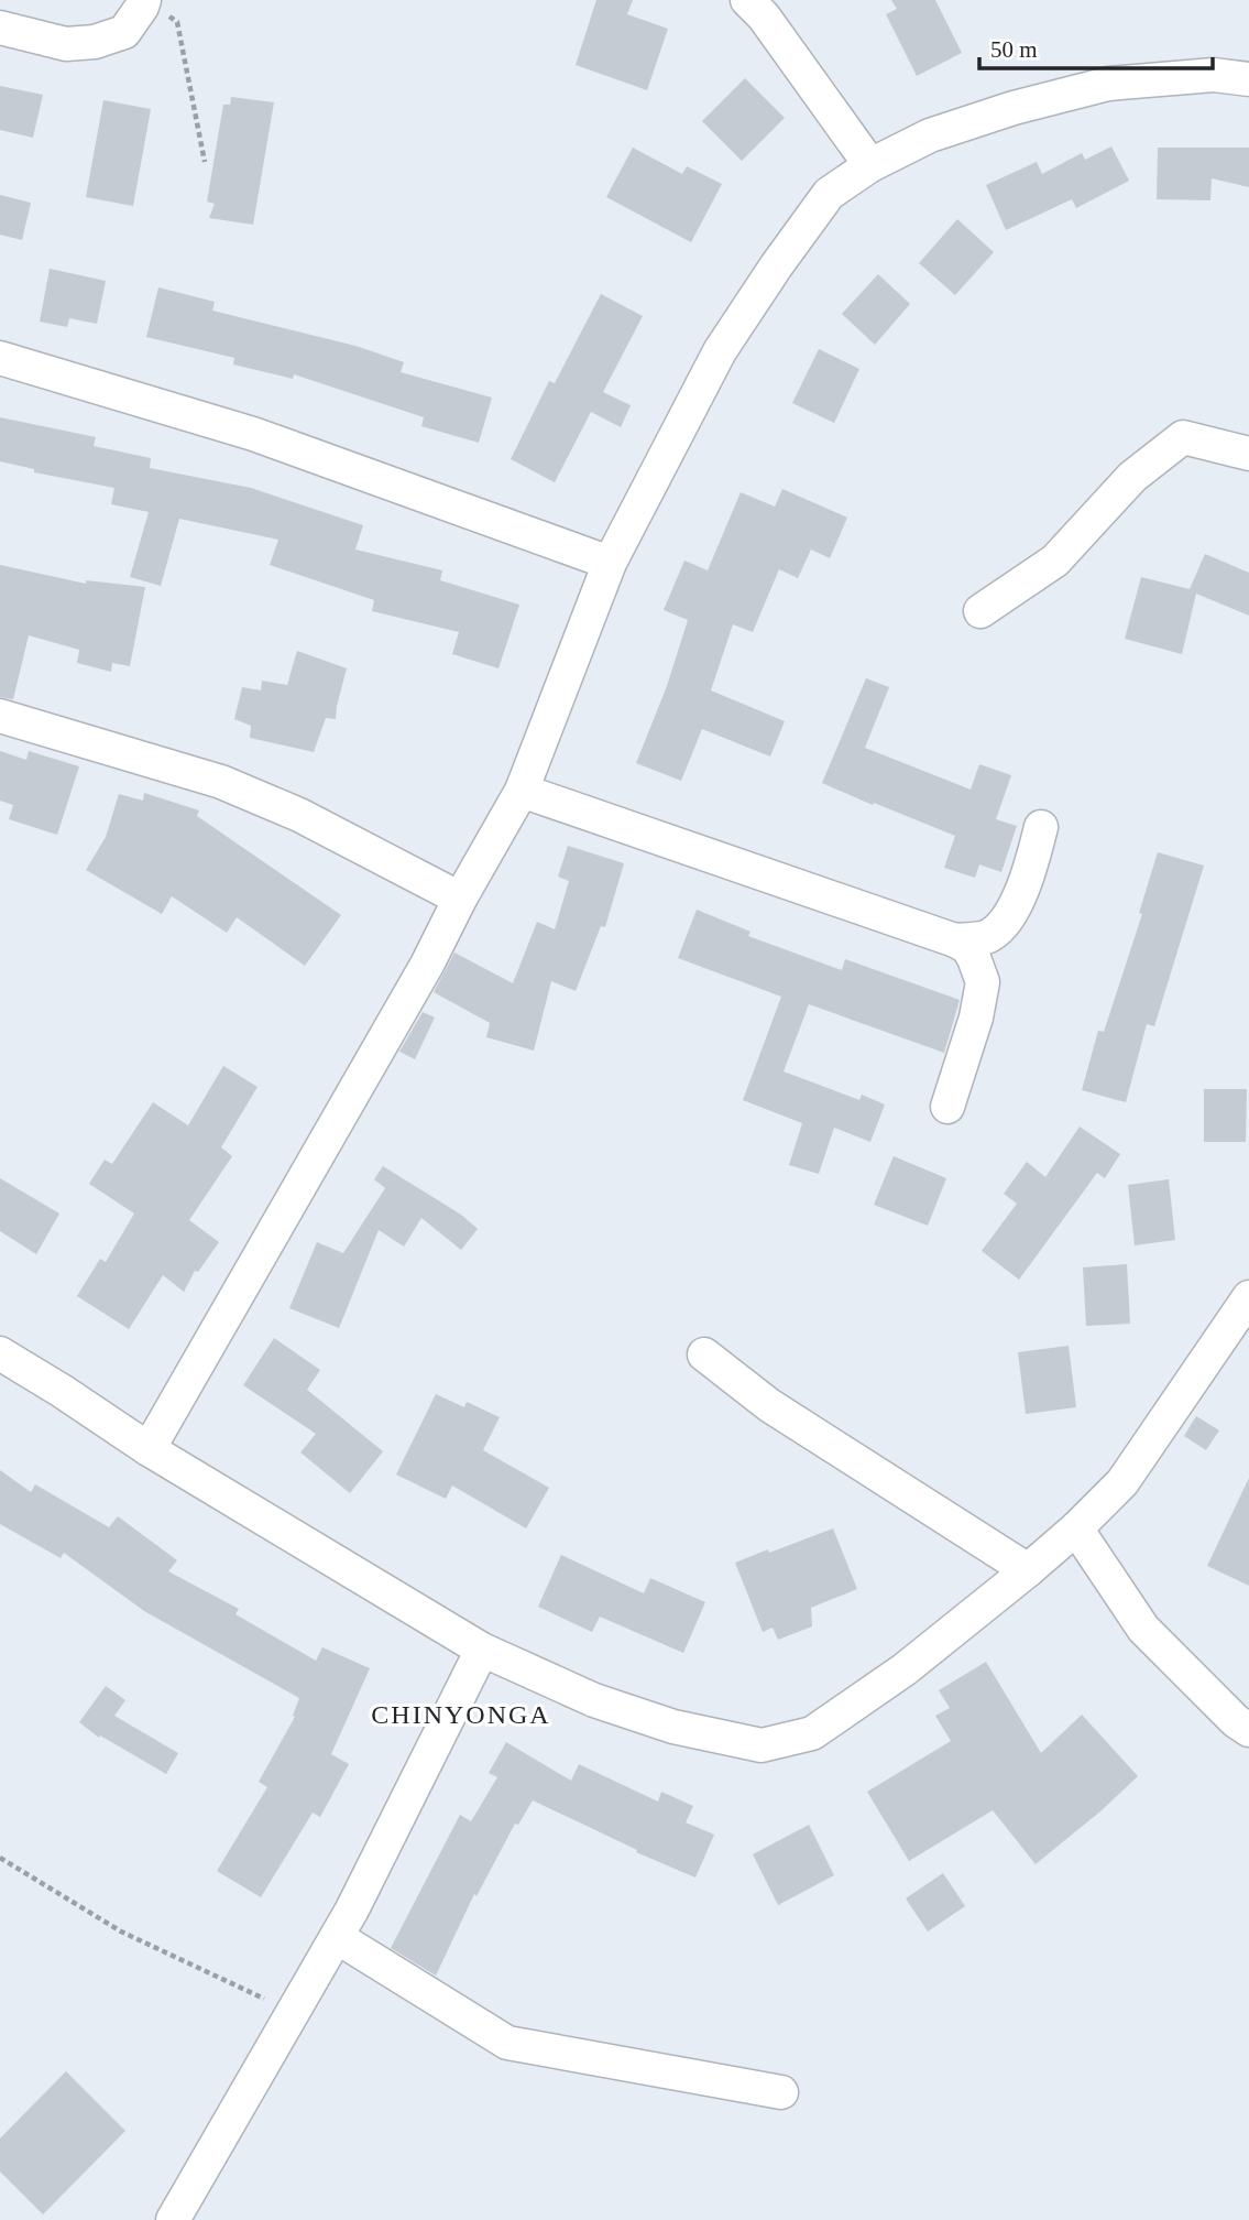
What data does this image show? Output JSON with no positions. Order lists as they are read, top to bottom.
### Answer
{
  "districts": ["CHINYONGA"],
  "scale_bar": "50 m"
}
